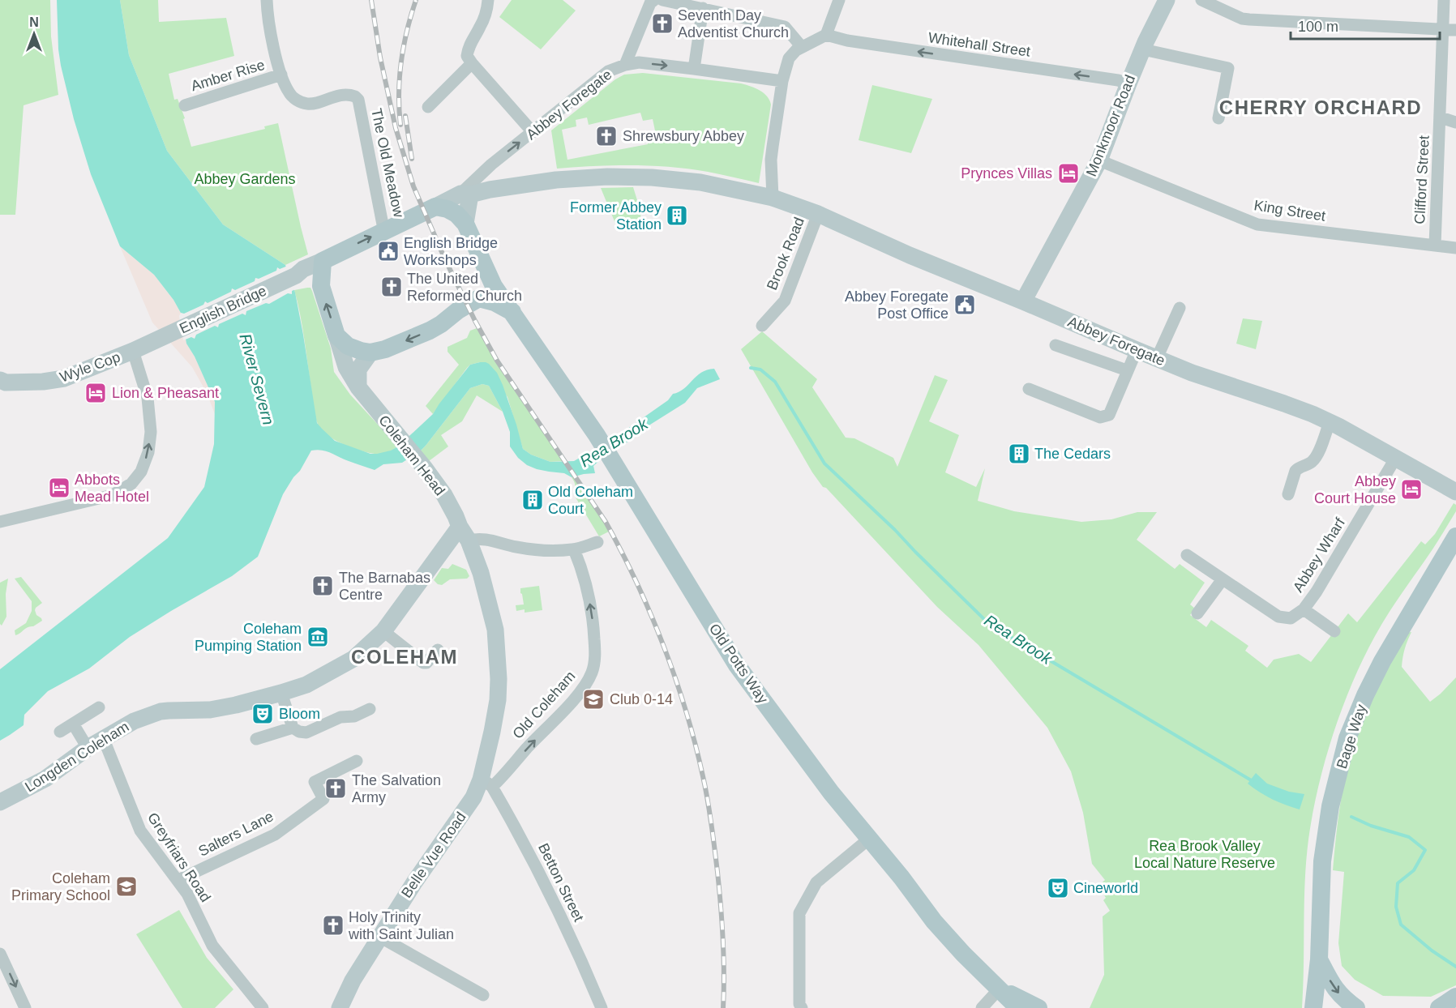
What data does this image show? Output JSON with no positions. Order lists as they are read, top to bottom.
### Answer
{
  "streets": {
    "main road": [
      "Abbey Foregate",
      "Coleham Head",
      "Old Potts Way",
      "Bage Way"
    ],
    "street": [
      "Whitehall Street",
      "Amber Rise",
      "Monkmoor Road",
      "The Old Meadow",
      "Clifford Street",
      "King Street",
      "Brook Road",
      "English Bridge",
      "Wyle Cop",
      "Abbey Wharf",
      "Old Coleham",
      "Longden Coleham",
      "Salters Lane",
      "Belle Vue Road",
      "Greyfriars Road",
      "Betton Street"
    ]
  },
  "crossings": [
    ["Whitehall Street", "Monkmoor Road"],
    ["Amber Rise", "The Old Meadow"],
    ["Abbey Foregate", "Monkmoor Road"],
    ["Abbey Foregate", "The Old Meadow"],
    ["Abbey Foregate", "Brook Road"],
    ["Abbey Foregate", "English Bridge"],
    ["Abbey Foregate", "Coleham Head"],
    ["Abbey Foregate", "Abbey Wharf"],
    ["Monkmoor Road", "King Street"],
    ["Clifford Street", "King Street"],
    ["English Bridge", "Wyle Cop"],
    ["Coleham Head", "Longden Coleham"],
    ["Coleham Head", "Belle Vue Road"],
    ["Old Coleham", "Belle Vue Road"],
    ["Old Coleham", "Betton Street"],
    ["Longden Coleham", "Greyfriars Road"],
    ["Salters Lane", "Greyfriars Road"],
    ["Belle Vue Road", "Betton Street"]
  ],
  "one_way": ["Whitehall Street", "Old Coleham"],
  "districts": ["CHERRY ORCHARD", "COLEHAM"],
  "water": ["River Severn", "Rea Brook"],
  "parks": ["Abbey Gardens", "Rea Brook Valley Local Nature Reserve"],
  "places": {
    "church": [
      "Seventh Day Adventist Church",
      "Shrewsbury Abbey",
      "The United Reformed Church",
      "The Barnabas Centre",
      "The Salvation Army",
      "Holy Trinity with Saint Julian"
    ],
    "hotel": [
      "Prynces Villas",
      "Lion & Pheasant",
      "Abbots Mead Hotel",
      "Abbey Court House"
    ],
    "building": ["Former Abbey Station", "The Cedars", "Old Coleham Court"],
    "public building": ["English Bridge Workshops", "Abbey Foregate Post Office"],
    "museum": ["Coleham Pumping Station"],
    "school or university": ["Club 0-14", "Coleham Primary School"],
    "theatre": ["Bloom", "Cineworld"]
  },
  "scale_bar": "100 m",
  "north": "top"
}
